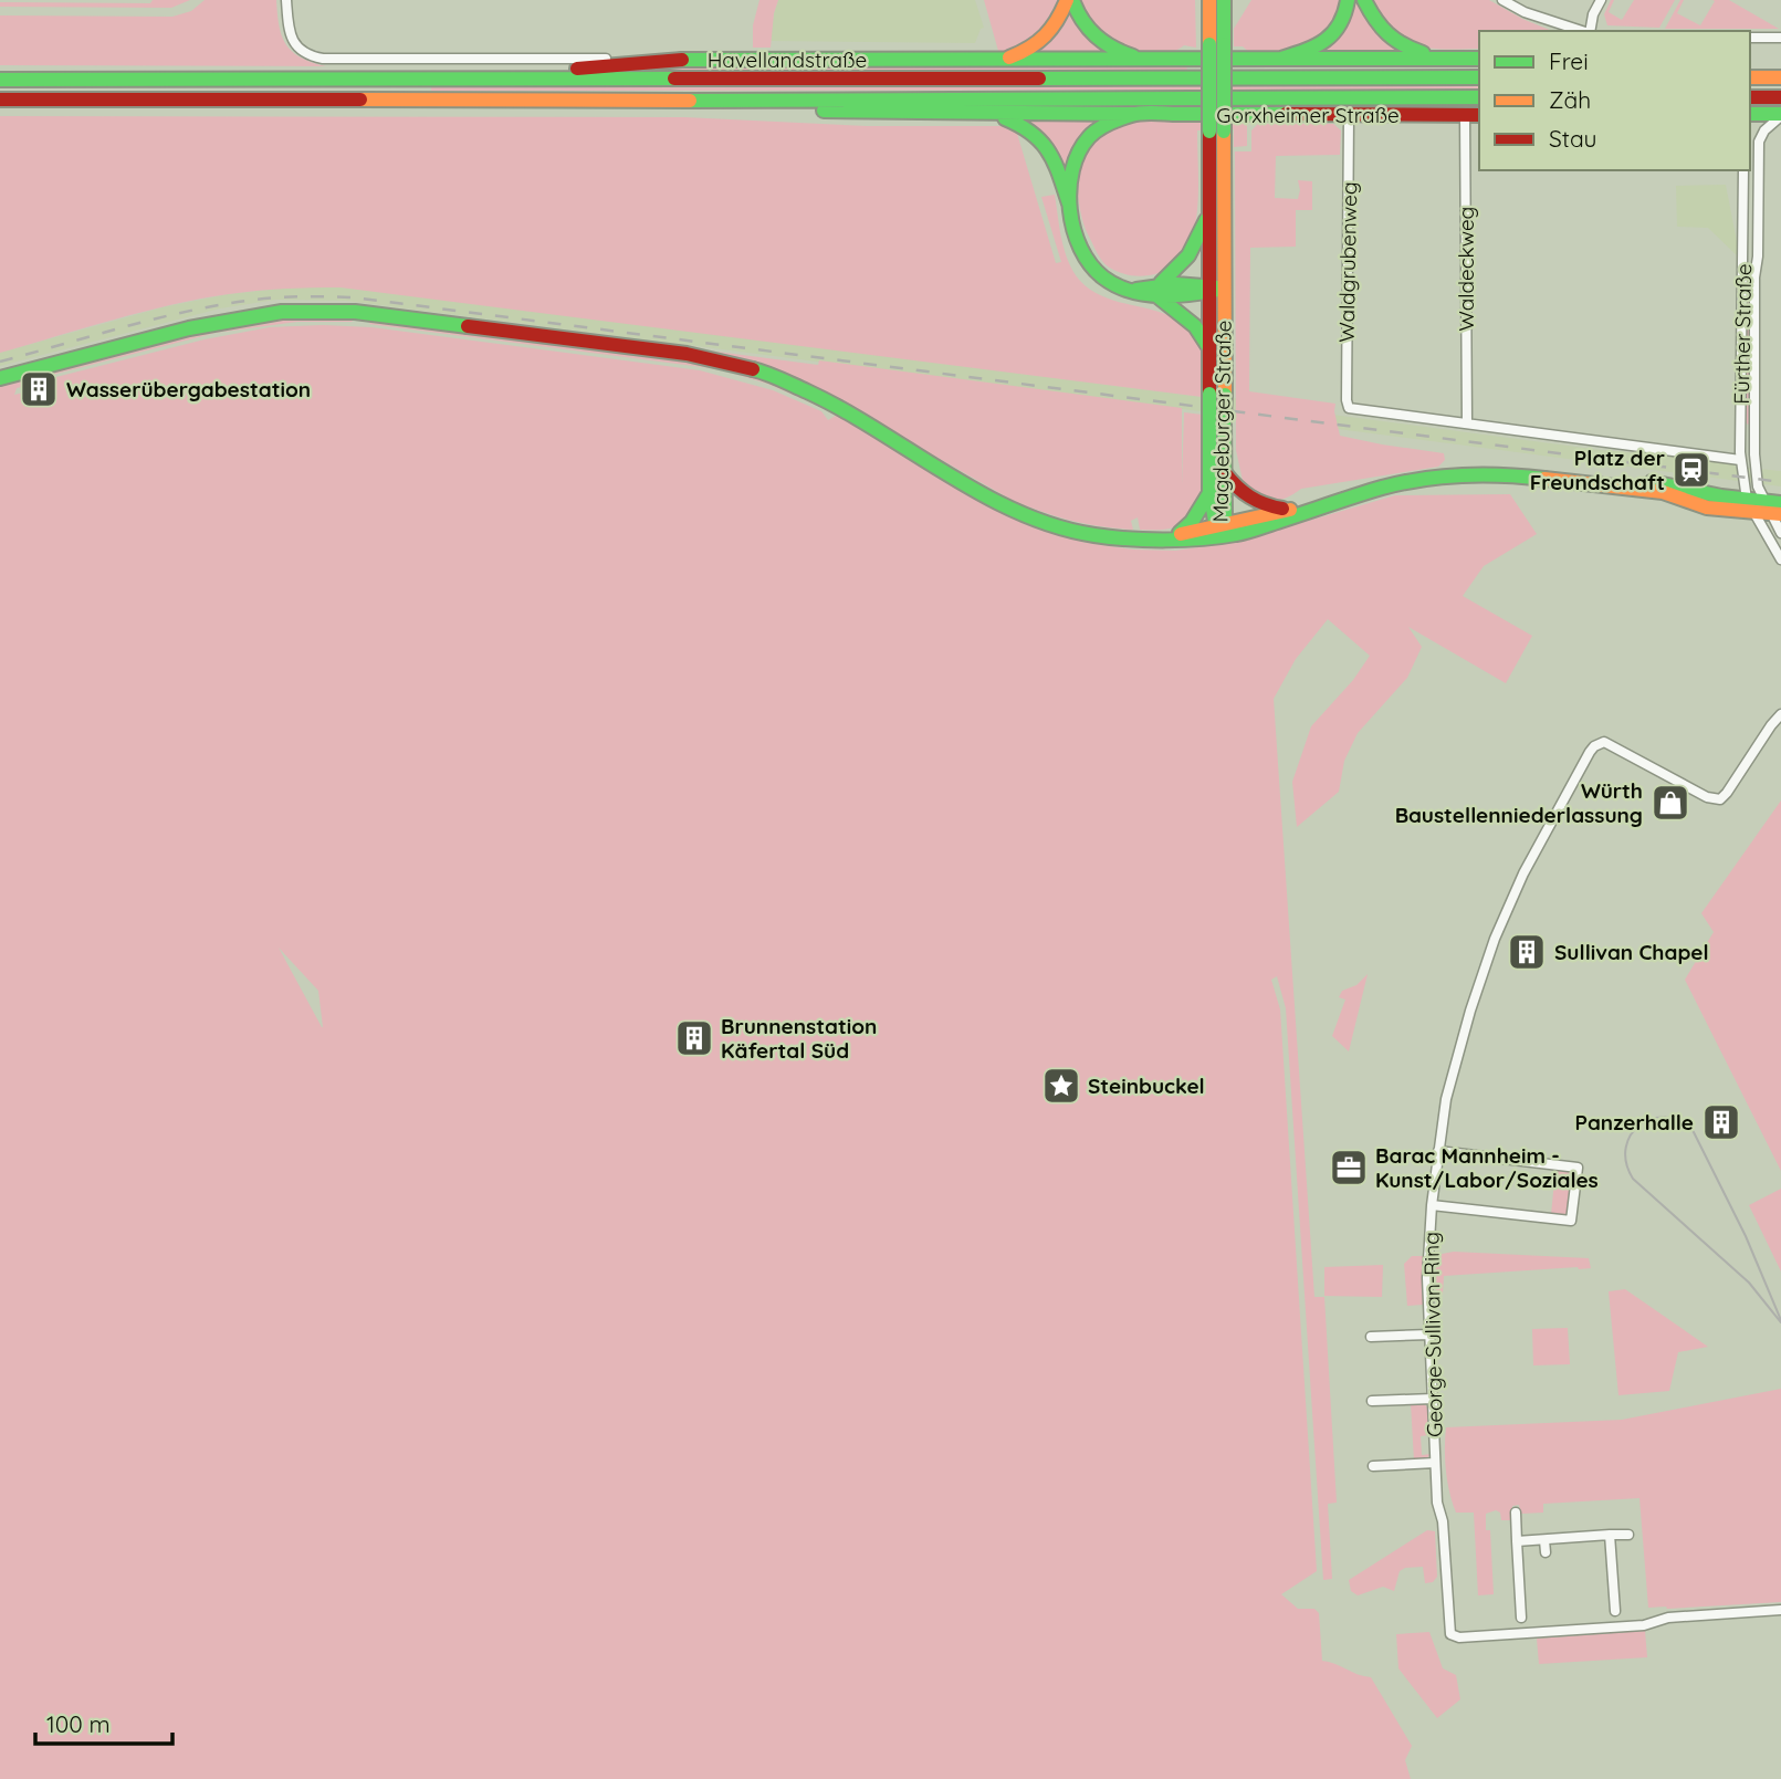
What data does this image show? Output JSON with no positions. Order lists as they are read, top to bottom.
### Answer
{
  "streets": {
    "main road": ["Havellandstraße", "Gorxheimer Straße", "Magdeburger Straße"],
    "street": [
      "Waldgrubenweg",
      "Waldeckweg",
      "Fürther Straße",
      "George-Sullivan-Ring"
    ]
  },
  "crossings": [
    ["Gorxheimer Straße", "Waldgrubenweg"],
    ["Gorxheimer Straße", "Waldeckweg"],
    ["Waldgrubenweg", "Waldeckweg"]
  ],
  "places": {
    "building": [
      "Wasserübergabestation",
      "Sullivan Chapel",
      "Brunnenstation Käfertal Süd",
      "Panzerhalle"
    ],
    "station": ["Platz der Freundschaft"],
    "shop": ["Würth Baustellenniederlassung"],
    "place": ["Steinbuckel"],
    "office": ["Barac Mannheim - Kunst/Labor/Soziales"]
  },
  "legend": ["Frei", "Zäh", "Stau"],
  "scale_bar": "100 m"
}
